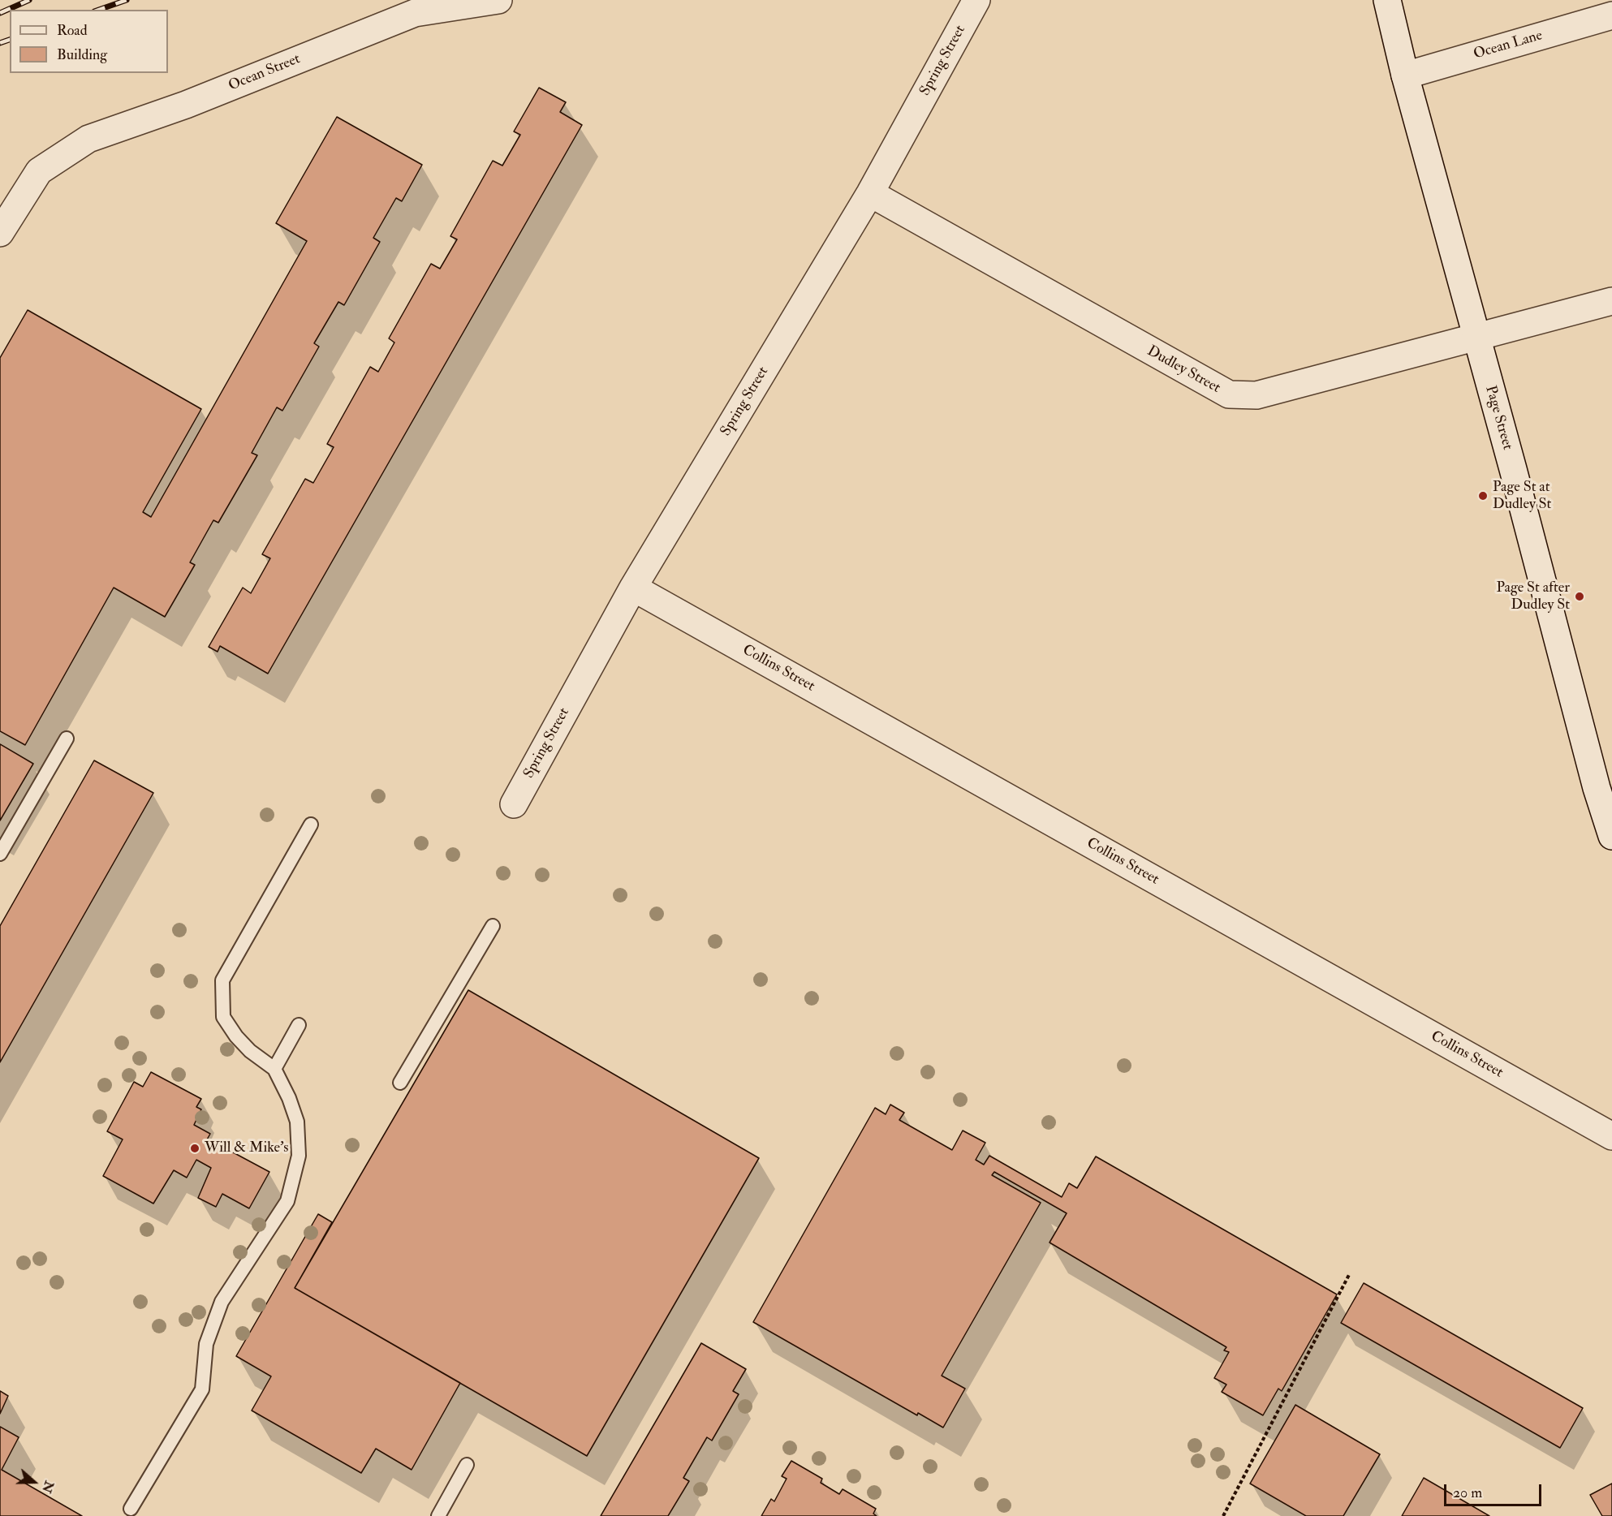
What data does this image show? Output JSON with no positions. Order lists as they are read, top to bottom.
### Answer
{
  "streets": {
    "street": [
      "Ocean Lane",
      "Spring Street",
      "Ocean Street",
      "Dudley Street",
      "Page Street",
      "Collins Street"
    ]
  },
  "crossings": [
    ["Ocean Lane", "Page Street"],
    ["Spring Street", "Dudley Street"],
    ["Spring Street", "Collins Street"],
    ["Dudley Street", "Page Street"]
  ],
  "places": ["Page St at Dudley St", "Page St after Dudley St", "Will & Mike's"],
  "legend": ["Road", "Building"],
  "scale_bar": "20 m",
  "north": "right"
}
